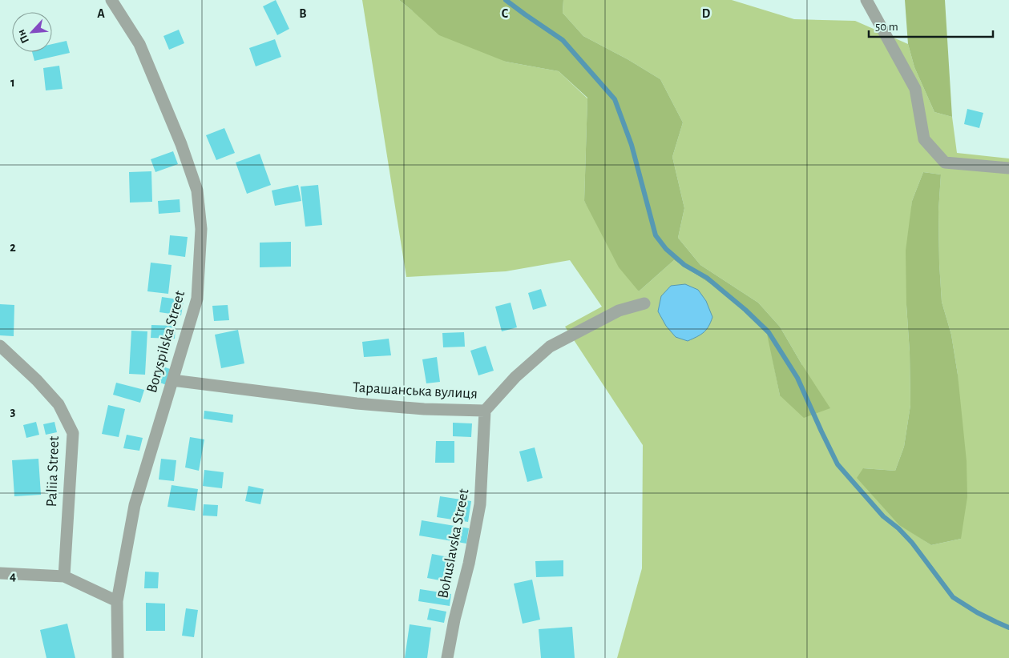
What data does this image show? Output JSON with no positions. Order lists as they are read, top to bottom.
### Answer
{
  "streets": {
    "street": [
      "Boryspilska Street",
      "Тарашанська вулиця",
      "Paliia Street",
      "Bohuslavska Street"
    ]
  },
  "crossings": [
    ["Boryspilska Street", "Тарашанська вулиця"],
    ["Тарашанська вулиця", "Bohuslavska Street"]
  ],
  "scale_bar": "50 m",
  "north": "bottom left",
  "grid": {
    "columns": [
      "A",
      "B",
      "C",
      "D"
    ],
    "rows": [
      "1",
      "2",
      "3",
      "4"
    ]
  }
}
